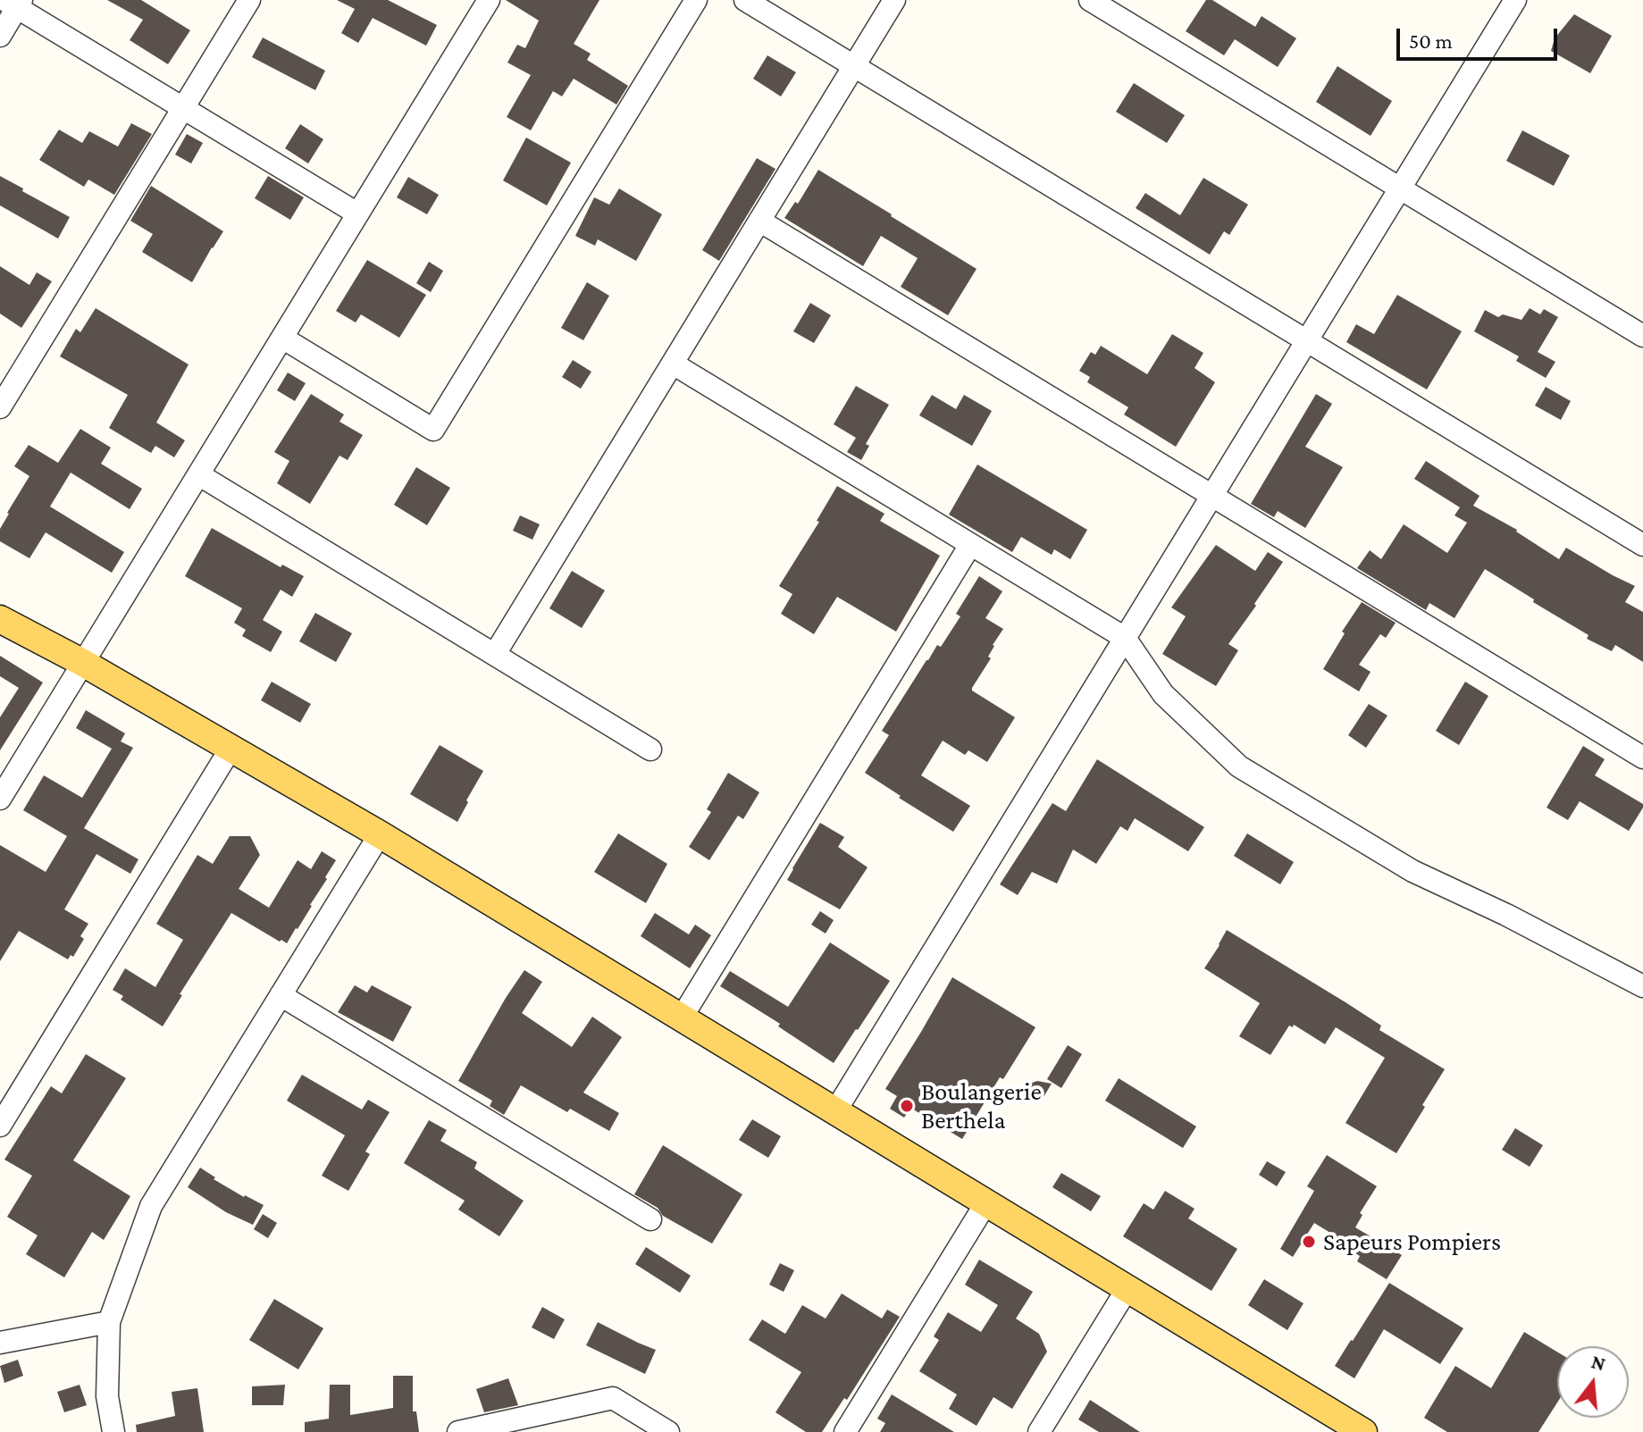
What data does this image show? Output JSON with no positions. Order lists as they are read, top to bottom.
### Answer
{
  "places": ["Boulangerie Berthela", "Sapeurs Pompiers"],
  "scale_bar": "50 m",
  "north": "top"
}
